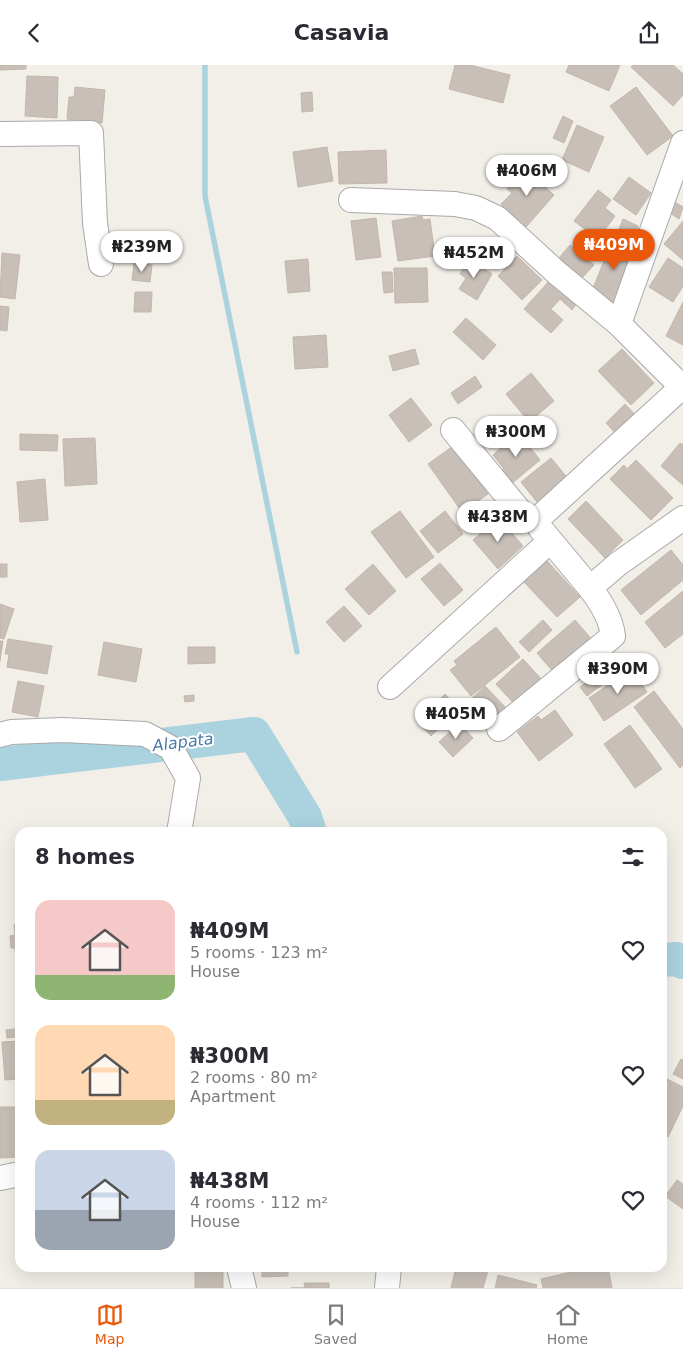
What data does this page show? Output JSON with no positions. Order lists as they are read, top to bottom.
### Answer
{
  "water": ["Alapata"],
  "page": {
    "header": "Casavia",
    "price": [
      "₦406M",
      "₦409M",
      "₦239M",
      "₦452M",
      "₦300M",
      "₦438M",
      "₦390M",
      "₦405M"
    ],
    "heading": "8 homes",
    "list": [
      {
        "name": "₦409M",
        "note": "5 rooms · 123 m² · House"
      },
      {
        "name": "₦300M",
        "note": "2 rooms · 80 m² · Apartment"
      },
      {
        "name": "₦438M",
        "note": "4 rooms · 112 m² · House"
      }
    ],
    "tabs": ["Map", "Saved", "Home"]
  }
}
